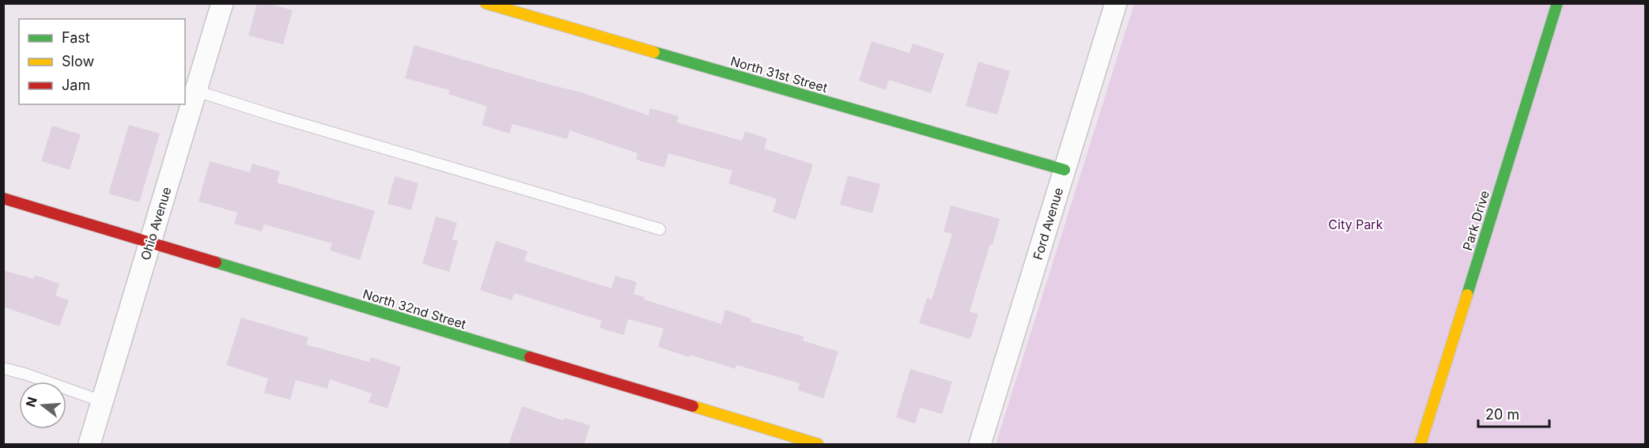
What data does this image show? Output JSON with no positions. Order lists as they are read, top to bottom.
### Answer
{
  "streets": {
    "street": [
      "North 31st Street",
      "Park Drive",
      "Ohio Avenue",
      "Ford Avenue",
      "North 32nd Street"
    ]
  },
  "crossings": [
    ["North 31st Street", "Ford Avenue"],
    ["Ohio Avenue", "North 32nd Street"]
  ],
  "parks": ["City Park"],
  "legend": ["Fast", "Slow", "Jam"],
  "scale_bar": "20 m",
  "north": "left"
}
